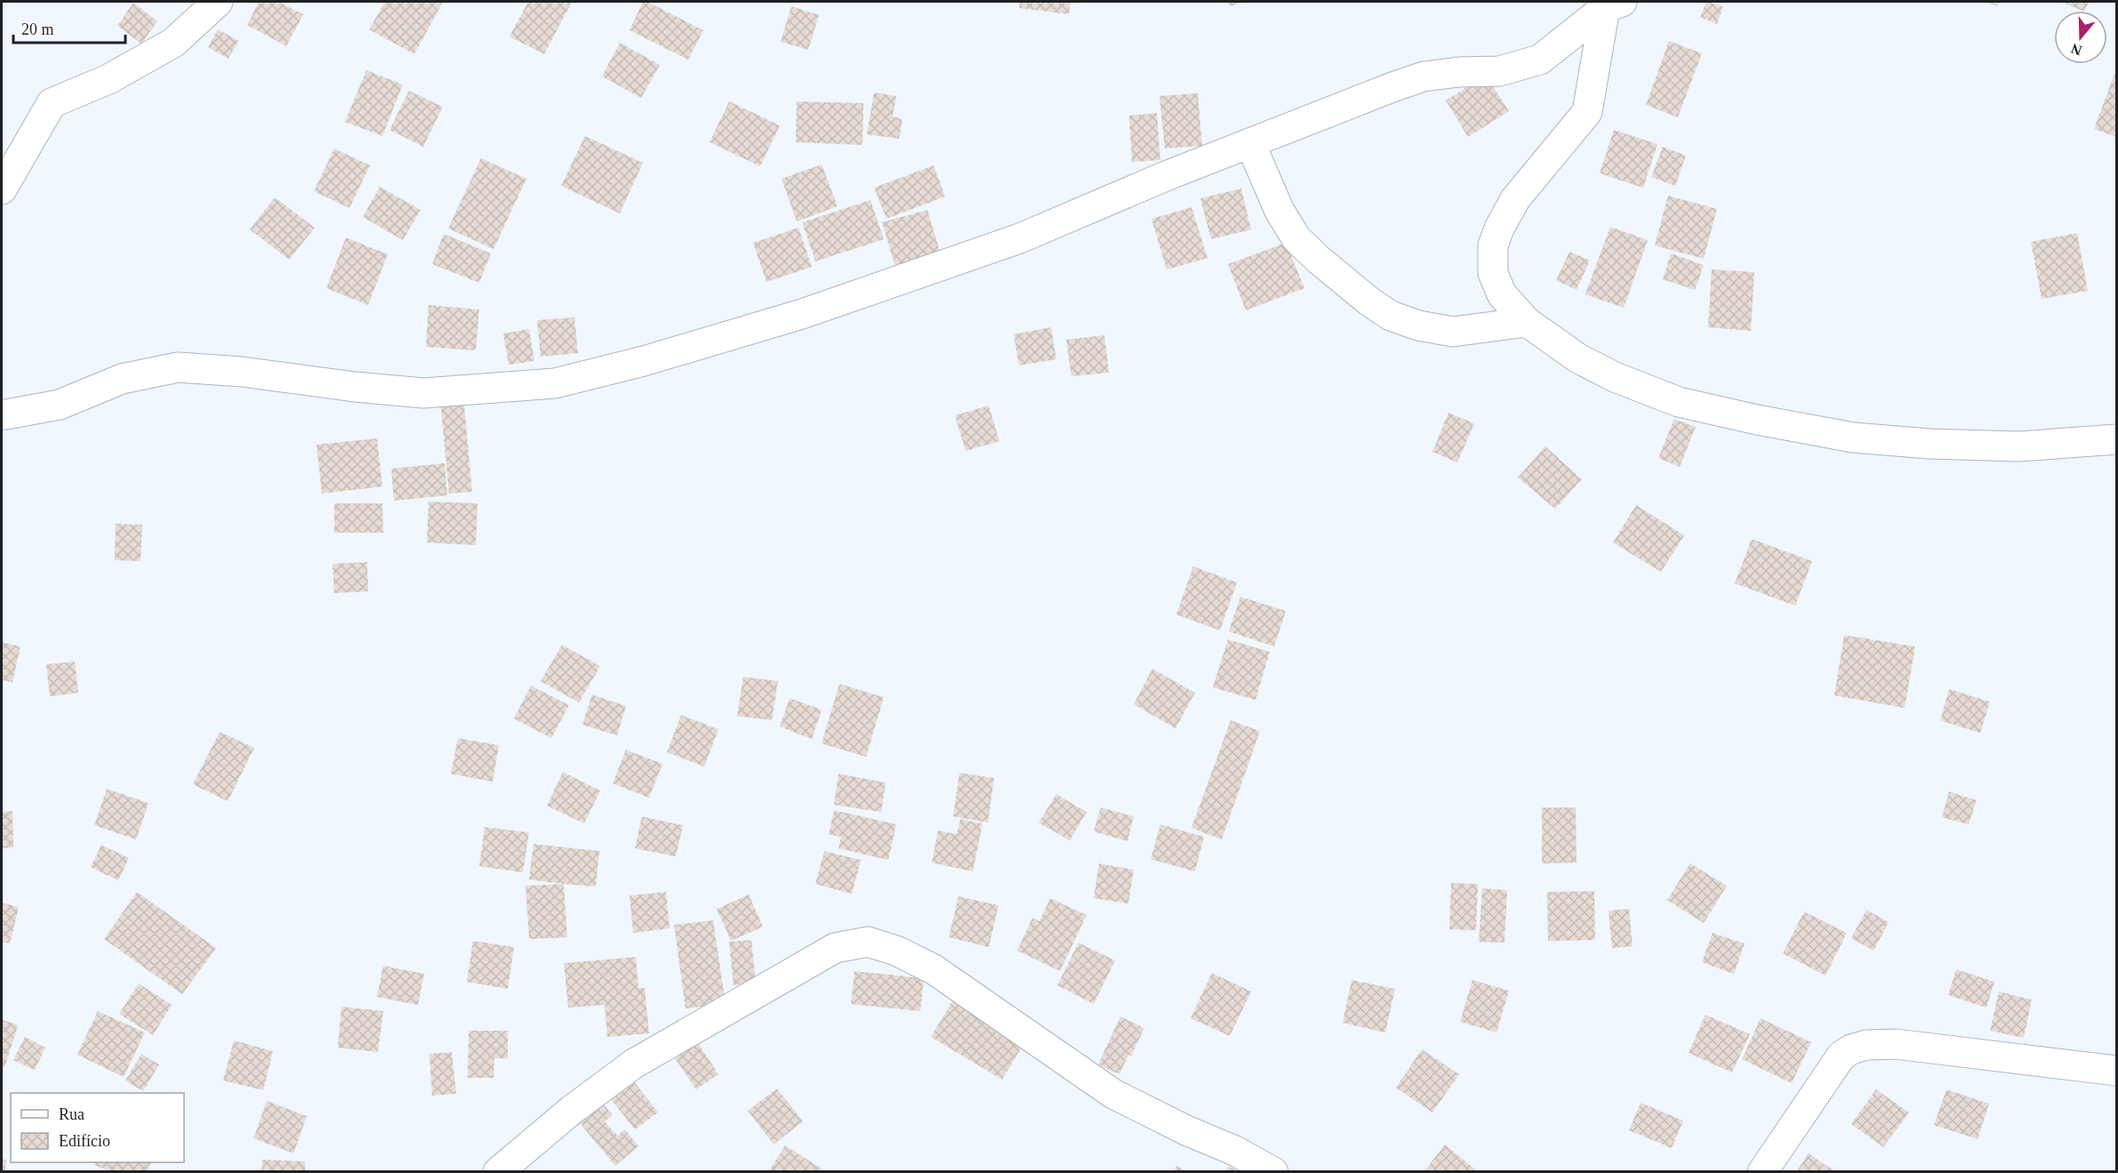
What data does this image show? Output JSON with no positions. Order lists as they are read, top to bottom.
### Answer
{
  "legend": ["Rua", "Edifício"],
  "scale_bar": "20 m",
  "north": "bottom"
}
